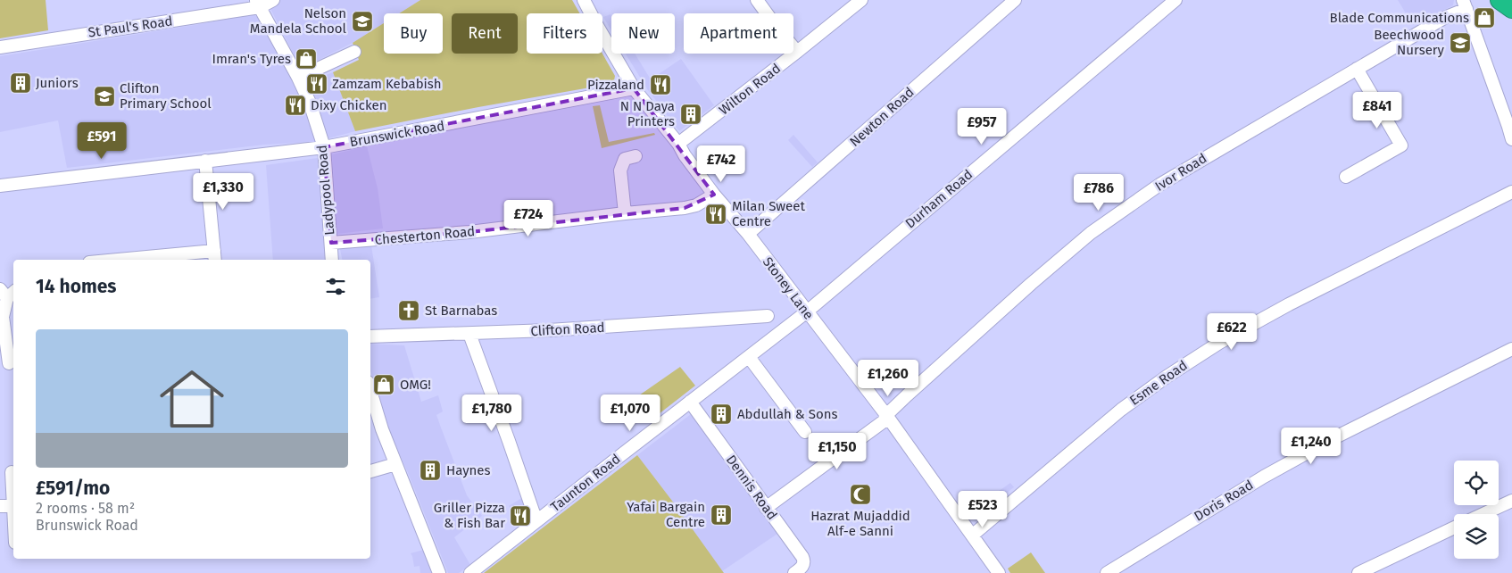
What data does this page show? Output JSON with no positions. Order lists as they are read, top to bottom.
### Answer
{
  "streets": {
    "street": [
      "St Paul's Road",
      "Wilton Road",
      "Newton Road",
      "Brunswick Road",
      "Ivor Road",
      "Ladypool Road",
      "Durham Road",
      "Chesterton Road",
      "Stoney Lane",
      "Clifton Road",
      "Esme Road",
      "Taunton Road",
      "Dennis Road",
      "Doris Road"
    ]
  },
  "crossings": [
    ["St Paul's Road", "Ladypool Road"],
    ["Wilton Road", "Stoney Lane"],
    ["Newton Road", "Stoney Lane"],
    ["Brunswick Road", "Ladypool Road"],
    ["Brunswick Road", "Stoney Lane"],
    ["Ivor Road", "Stoney Lane"],
    ["Ivor Road", "Dennis Road"],
    ["Ladypool Road", "Chesterton Road"],
    ["Durham Road", "Stoney Lane"],
    ["Durham Road", "Taunton Road"],
    ["Chesterton Road", "Stoney Lane"],
    ["Stoney Lane", "Esme Road"],
    ["Stoney Lane", "Taunton Road"],
    ["Taunton Road", "Dennis Road"]
  ],
  "places": {
    "shop": ["Blade Communications", "Imran's Tyres", "OMG!"],
    "school or university": ["Nelson Mandela School", "Beechwood Nursery", "Clifton Primary School"],
    "building": [
      "Juniors",
      "N N Daya Printers",
      "Abdullah & Sons",
      "Haynes",
      "Yafai Bargain Centre"
    ],
    "restaurant": [
      "Zamzam Kebabish",
      "Pizzaland",
      "Dixy Chicken",
      "Milan Sweet Centre",
      "Griller Pizza & Fish Bar"
    ],
    "church": ["St Barnabas"],
    "mosque": ["Hazrat Mujaddid Alf-e Sanni"]
  },
  "page": {
    "chip": [
      "Buy",
      "Rent",
      "Filters",
      "New",
      "Apartment"
    ],
    "price": [
      "£841",
      "£957",
      "£591",
      "£742",
      "£1,330",
      "£786",
      "£724",
      "£622",
      "£1,260",
      "£1,780",
      "£1,070",
      "£1,240",
      "£1,150",
      "£523"
    ],
    "heading": "14 homes",
    "list": [
      {
        "name": "£591/mo",
        "note": "2 rooms · 58 m² · Brunswick Road"
      }
    ]
  }
}
